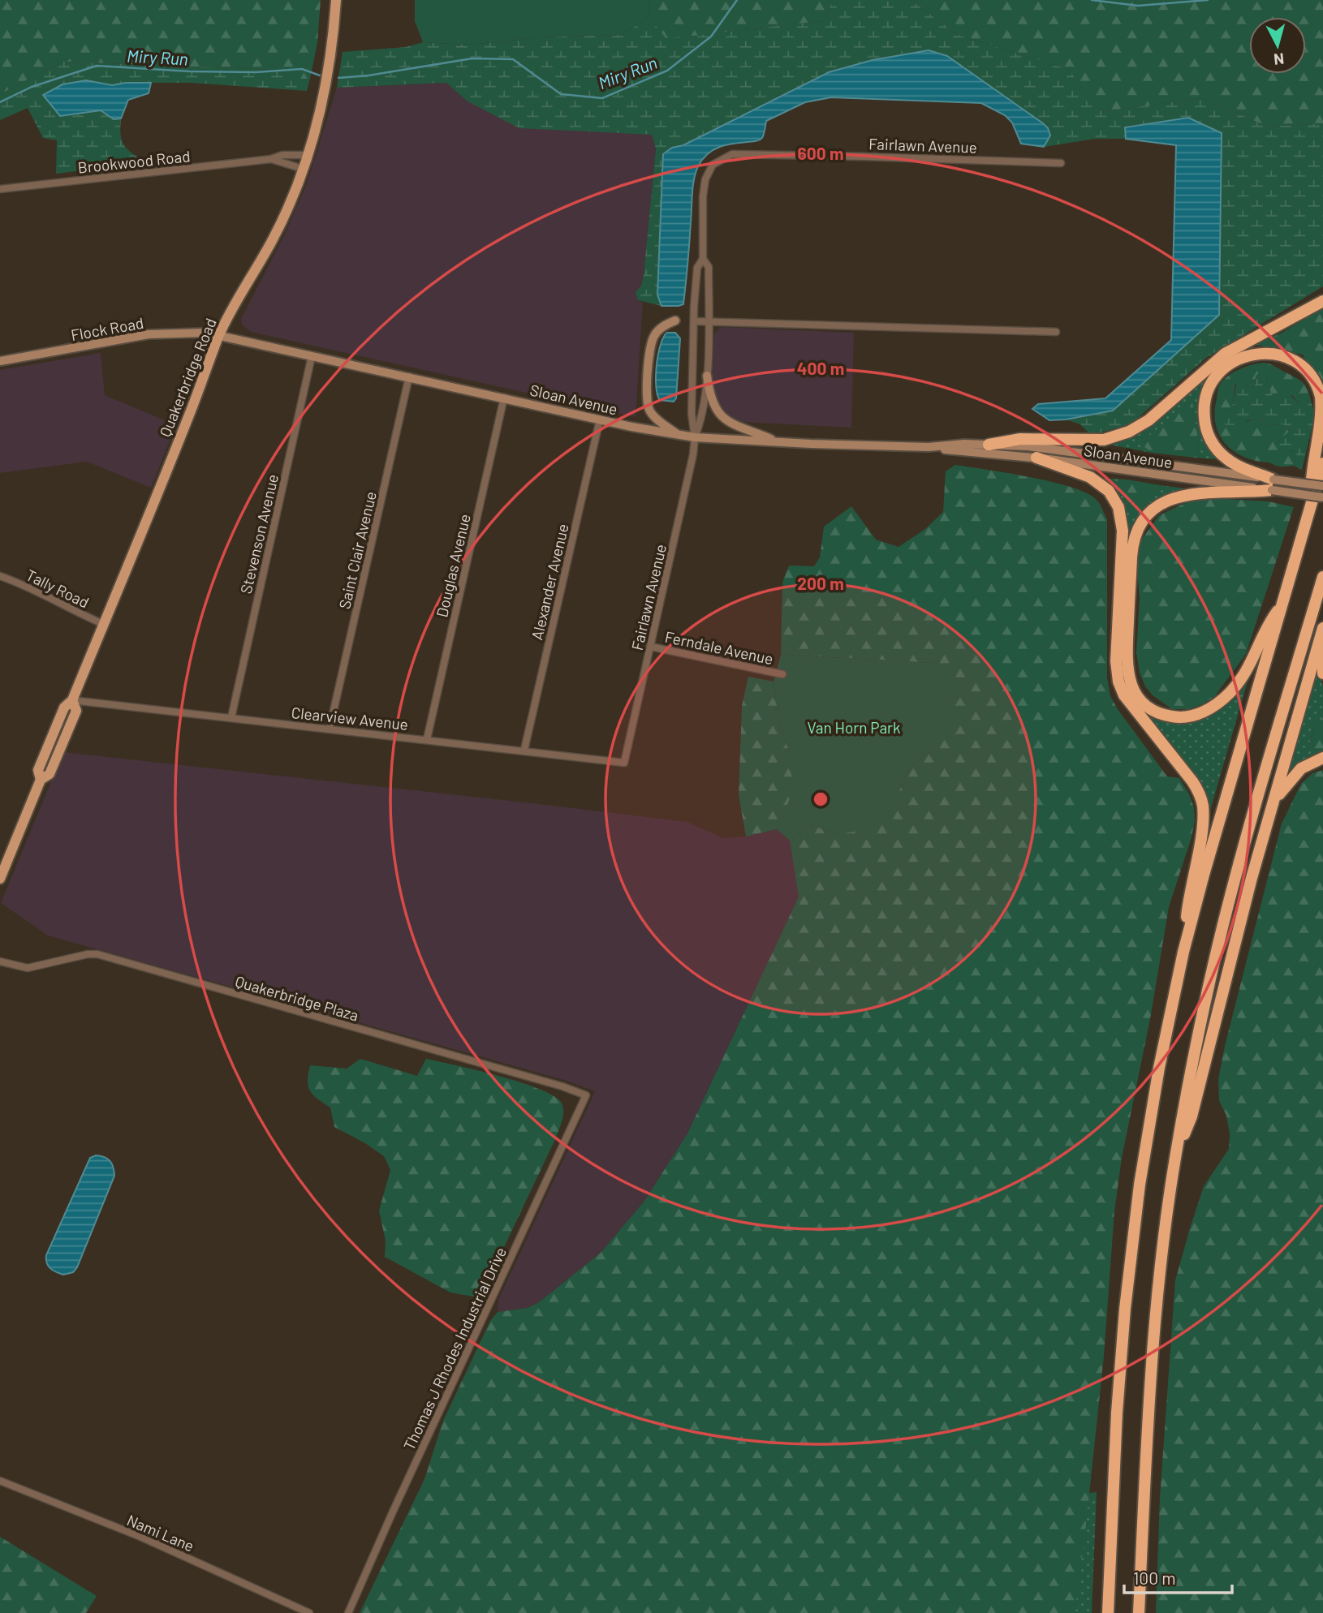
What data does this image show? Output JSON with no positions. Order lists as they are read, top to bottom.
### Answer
{
  "streets": {
    "main road": ["Flock Road", "Quakerbridge Road", "Sloan Avenue"],
    "street": [
      "Fairlawn Avenue",
      "Brookwood Road",
      "Stevenson Avenue",
      "Saint Clair Avenue",
      "Douglas Avenue",
      "Alexander Avenue",
      "Tally Road",
      "Ferndale Avenue",
      "Clearview Avenue",
      "Quakerbridge Plaza",
      "Thomas J Rhodes Industrial Drive",
      "Nami Lane"
    ]
  },
  "crossings": [
    ["Fairlawn Avenue", "Sloan Avenue"],
    ["Fairlawn Avenue", "Ferndale Avenue"],
    ["Fairlawn Avenue", "Clearview Avenue"],
    ["Brookwood Road", "Quakerbridge Road"],
    ["Flock Road", "Quakerbridge Road"],
    ["Flock Road", "Sloan Avenue"],
    ["Quakerbridge Road", "Sloan Avenue"],
    ["Quakerbridge Road", "Tally Road"],
    ["Quakerbridge Road", "Clearview Avenue"],
    ["Sloan Avenue", "Stevenson Avenue"],
    ["Sloan Avenue", "Saint Clair Avenue"],
    ["Sloan Avenue", "Douglas Avenue"],
    ["Sloan Avenue", "Alexander Avenue"],
    ["Stevenson Avenue", "Clearview Avenue"],
    ["Saint Clair Avenue", "Clearview Avenue"],
    ["Douglas Avenue", "Clearview Avenue"],
    ["Alexander Avenue", "Clearview Avenue"],
    ["Quakerbridge Plaza", "Thomas J Rhodes Industrial Drive"]
  ],
  "water": ["Miry Run"],
  "parks": ["Van Horn Park"],
  "scale_bar": "100 m",
  "north": "bottom",
  "rings": ["600 m", "400 m", "200 m"]
}
